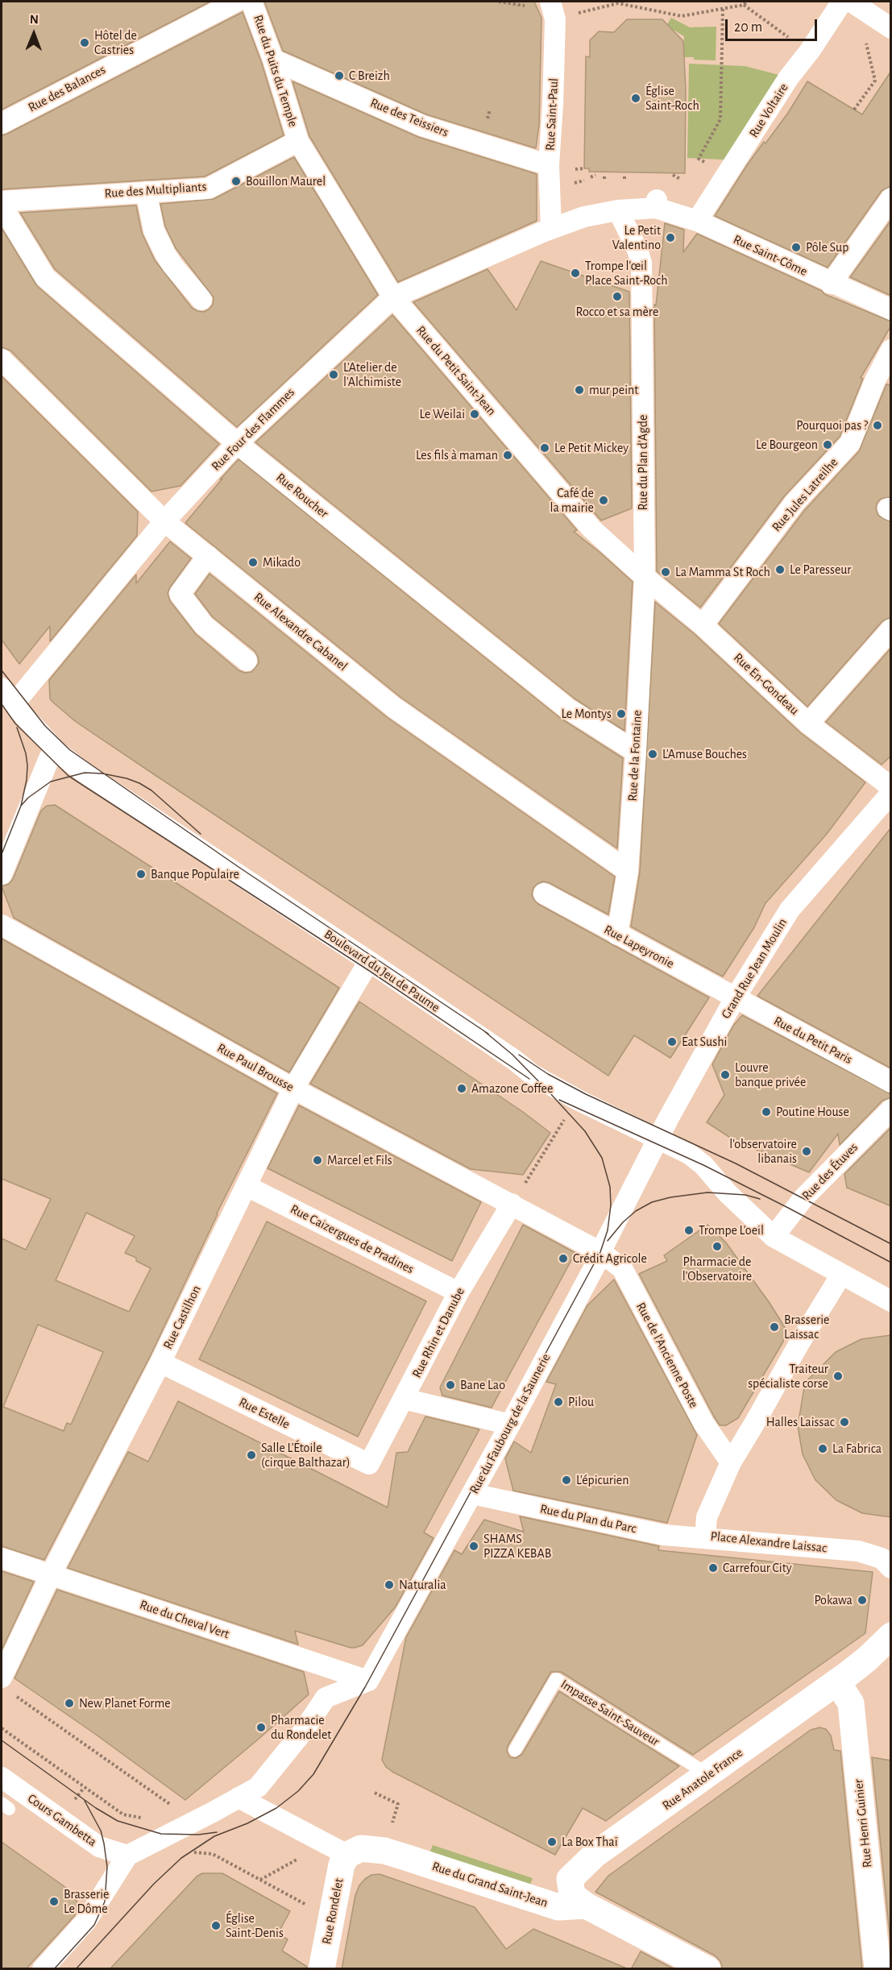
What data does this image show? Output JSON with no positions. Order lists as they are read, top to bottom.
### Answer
{
  "streets": {
    "street": [
      "Rue du Puits du Temple",
      "Rue des Balances",
      "Rue Voltaire",
      "Rue Saint-Paul",
      "Rue des Teissiers",
      "Rue des Multipliants",
      "Rue Saint-Côme",
      "Rue du Petit Saint-Jean",
      "Rue Four des Flammes",
      "Rue du Plan d'Agde",
      "Rue Jules Latreilhe",
      "Rue Roucher",
      "Rue Alexandre Cabanel",
      "Rue En-Gondeau",
      "Rue de la Fontaine",
      "Rue Lapeyronie",
      "Grand Rue Jean Moulin",
      "Boulevard du Jeu de Paume",
      "Rue du Petit Paris",
      "Rue Paul Brousse",
      "Rue des Étuves",
      "Rue Caizergues de Pradines",
      "Rue Castilhon",
      "Rue Rhin et Danube",
      "Rue de l'Ancienne Poste",
      "Rue Estelle",
      "Rue du Faubourg de la Saunerie",
      "Rue du Plan du Parc",
      "Place Alexandre Laissac",
      "Rue du Cheval Vert",
      "Rue Anatole France",
      "Cours Gambetta",
      "Rue Henri Guinier",
      "Rue du Grand Saint-Jean",
      "Rue Rondelet"
    ],
    "lane": ["Impasse Saint-Sauveur"]
  },
  "crossings": [
    ["Rue du Puits du Temple", "Rue des Teissiers"],
    ["Rue du Puits du Temple", "Rue des Multipliants"],
    ["Rue du Puits du Temple", "Rue du Petit Saint-Jean"],
    ["Rue Voltaire", "Rue Saint-Côme"],
    ["Rue Saint-Paul", "Rue des Teissiers"],
    ["Rue Saint-Paul", "Rue Four des Flammes"],
    ["Rue des Multipliants", "Rue du Petit Saint-Jean"],
    ["Rue Saint-Côme", "Rue Four des Flammes"],
    ["Rue du Petit Saint-Jean", "Rue Four des Flammes"],
    ["Rue du Petit Saint-Jean", "Rue du Plan d'Agde"],
    ["Rue du Petit Saint-Jean", "Rue En-Gondeau"],
    ["Rue du Petit Saint-Jean", "Rue de la Fontaine"],
    ["Rue Four des Flammes", "Rue du Plan d'Agde"],
    ["Rue Four des Flammes", "Rue Roucher"],
    ["Rue Four des Flammes", "Rue Alexandre Cabanel"],
    ["Rue Four des Flammes", "Boulevard du Jeu de Paume"],
    ["Rue du Plan d'Agde", "Rue En-Gondeau"],
    ["Rue du Plan d'Agde", "Rue de la Fontaine"],
    ["Rue Jules Latreilhe", "Rue En-Gondeau"],
    ["Rue Roucher", "Rue de la Fontaine"],
    ["Rue Alexandre Cabanel", "Rue de la Fontaine"],
    ["Rue En-Gondeau", "Rue de la Fontaine"],
    ["Rue de la Fontaine", "Rue Lapeyronie"],
    ["Rue Lapeyronie", "Grand Rue Jean Moulin"],
    ["Rue Lapeyronie", "Rue du Petit Paris"],
    ["Grand Rue Jean Moulin", "Boulevard du Jeu de Paume"],
    ["Grand Rue Jean Moulin", "Rue du Petit Paris"],
    ["Grand Rue Jean Moulin", "Rue du Faubourg de la Saunerie"],
    ["Boulevard du Jeu de Paume", "Rue des Étuves"],
    ["Boulevard du Jeu de Paume", "Rue Castilhon"],
    ["Boulevard du Jeu de Paume", "Place Alexandre Laissac"],
    ["Rue Paul Brousse", "Rue Castilhon"],
    ["Rue Paul Brousse", "Rue Rhin et Danube"],
    ["Rue Paul Brousse", "Rue de l'Ancienne Poste"],
    ["Rue Paul Brousse", "Rue du Faubourg de la Saunerie"],
    ["Rue Caizergues de Pradines", "Rue Castilhon"],
    ["Rue Caizergues de Pradines", "Rue Rhin et Danube"],
    ["Rue Castilhon", "Rue Estelle"],
    ["Rue Castilhon", "Rue du Cheval Vert"],
    ["Rue Rhin et Danube", "Rue Estelle"],
    ["Rue de l'Ancienne Poste", "Rue du Faubourg de la Saunerie"],
    ["Rue de l'Ancienne Poste", "Place Alexandre Laissac"],
    ["Rue du Faubourg de la Saunerie", "Rue du Plan du Parc"],
    ["Rue du Faubourg de la Saunerie", "Rue du Cheval Vert"],
    ["Rue du Plan du Parc", "Place Alexandre Laissac"],
    ["Impasse Saint-Sauveur", "Rue Anatole France"],
    ["Rue Anatole France", "Rue Henri Guinier"],
    ["Rue Anatole France", "Rue du Grand Saint-Jean"],
    ["Rue du Grand Saint-Jean", "Rue Rondelet"]
  ],
  "places": [
    "Hôtel de Castries",
    "C Breizh",
    "Église Saint-Roch",
    "Bouillon Maurel",
    "Le Petit Valentino",
    "Pôle Sup",
    "Trompe l'œil Place Saint-Roch",
    "Rocco et sa mère",
    "L’Atelier de l’Alchimiste",
    "mur peint",
    "Le Weilai",
    "Pourquoi pas ?",
    "Le Bourgeon",
    "Le Petit Mickey",
    "Les fils à maman",
    "Café de la mairie",
    "Mikado",
    "Le Paresseur",
    "La Mamma St Roch",
    "Le Montys",
    "L'Amuse Bouches",
    "Banque Populaire",
    "Eat Sushi",
    "Louvre banque privée",
    "Amazone Coffee",
    "Poutine House",
    "l'observatoire libanais",
    "Marcel et Fils",
    "Trompe L’oeil",
    "Pharmacie de l'Observatoire",
    "Crédit Agricole",
    "Brasserie Laissac",
    "Traiteur spécialiste corse",
    "Bane Lao",
    "Pilou",
    "Halles Laissac",
    "La Fabrica",
    "Salle L'Étoile (cirque Balthazar)",
    "L'épicurien",
    "SHAMS PIZZA KEBAB",
    "Carrefour City",
    "Naturalia",
    "Pokawa",
    "New Planet Forme",
    "Pharmacie du Rondelet",
    "La Box Thaï",
    "Brasserie Le Dôme",
    "Église Saint-Denis"
  ],
  "scale_bar": "20 m",
  "north": "top"
}
